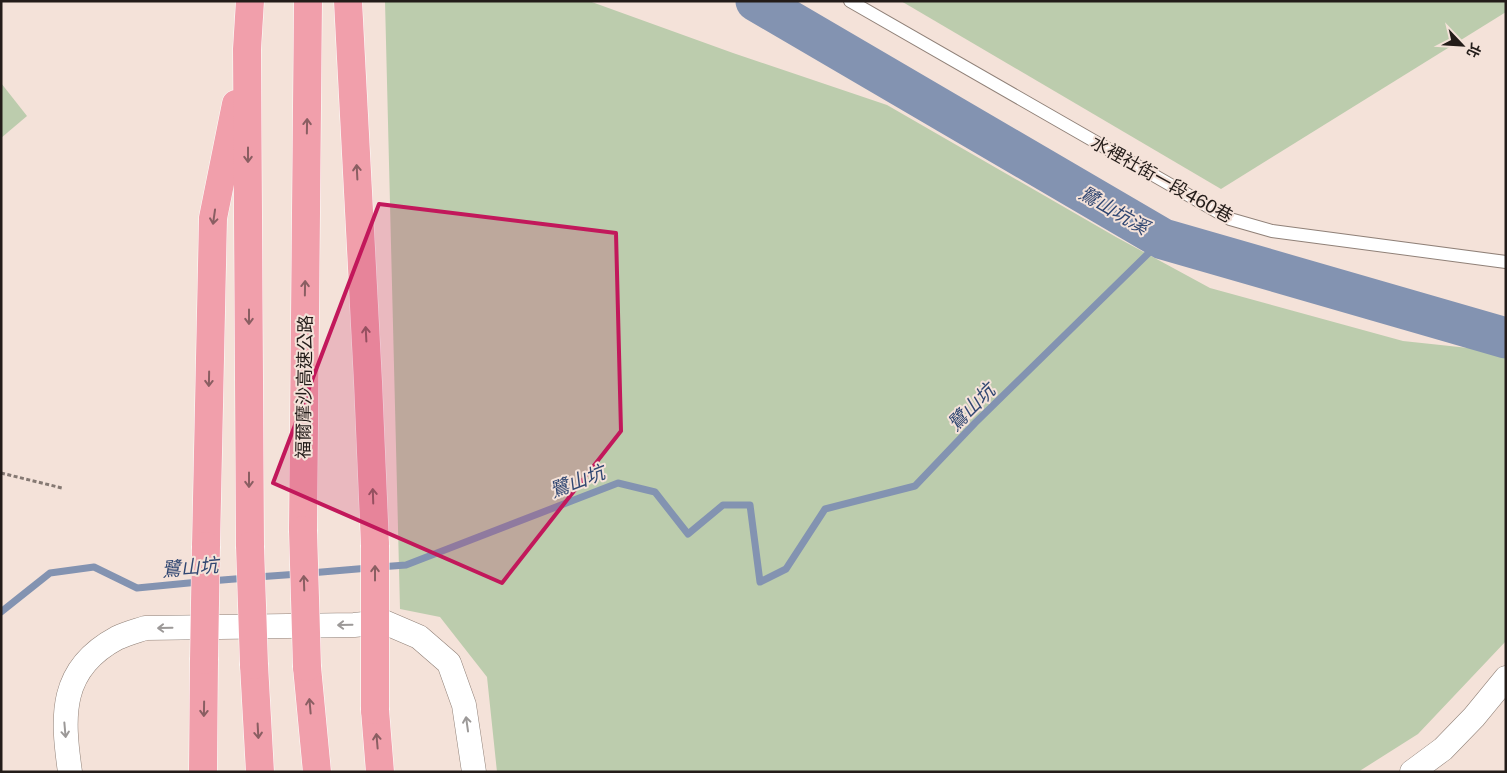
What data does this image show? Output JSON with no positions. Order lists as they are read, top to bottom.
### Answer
{
  "streets": {
    "highway": ["福爾摩沙高速公路"],
    "lane": ["水裡社街一段460巷"]
  },
  "water": ["鷺山坑溪", "鷺山坑"],
  "north": "bottom right"
}
